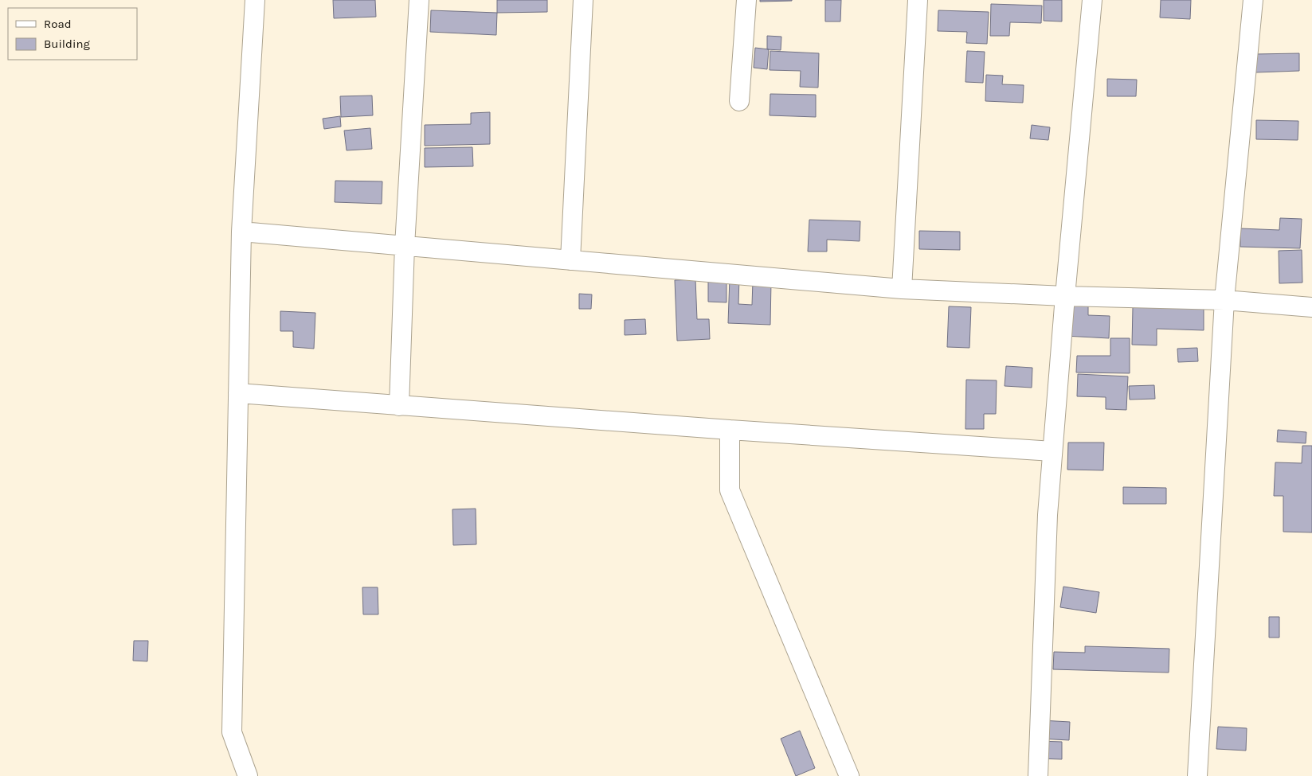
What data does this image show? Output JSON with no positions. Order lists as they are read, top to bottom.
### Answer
{
  "legend": ["Road", "Building"]
}
